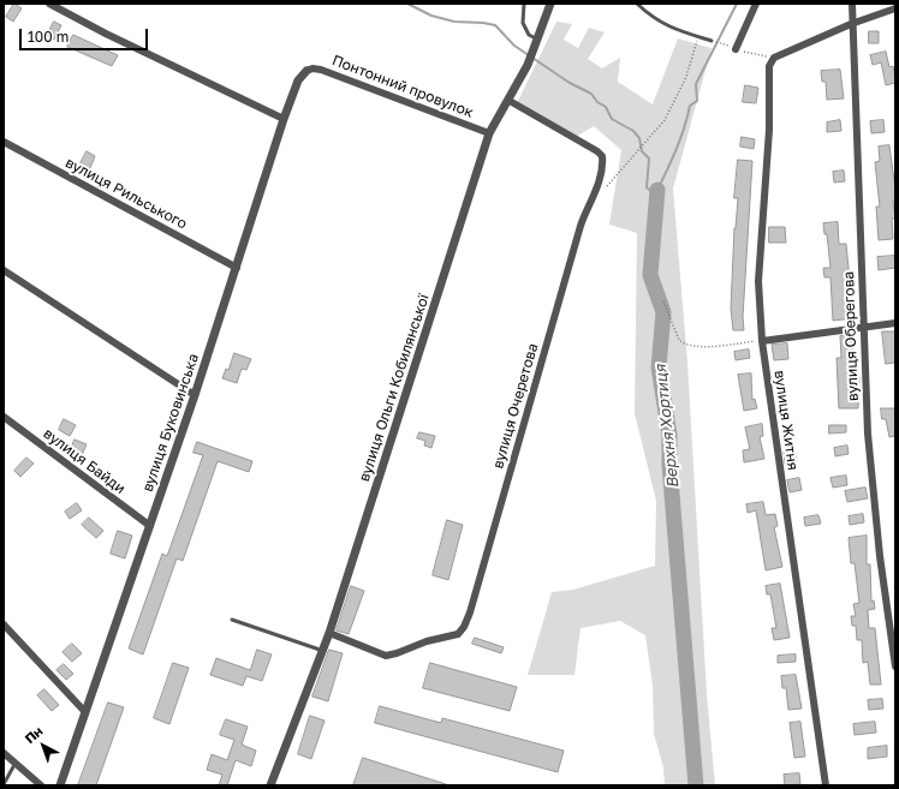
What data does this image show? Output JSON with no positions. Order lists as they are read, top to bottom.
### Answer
{
  "streets": {
    "street": [
      "Понтонний провулок",
      "вулиця Рильського",
      "вулиця Оберегова",
      "вулиця Ольги Кобилянської",
      "вулиця Очеретова",
      "вулиця Житня",
      "вулиця Буковинська",
      "вулиця Байди"
    ]
  },
  "crossings": [
    ["Понтонний провулок", "вулиця Ольги Кобилянської"],
    ["Понтонний провулок", "вулиця Буковинська"],
    ["вулиця Рильського", "вулиця Буковинська"],
    ["вулиця Ольги Кобилянської", "вулиця Очеретова"],
    ["вулиця Буковинська", "вулиця Байди"]
  ],
  "water": ["Верхня Хортиця"],
  "scale_bar": "100 m",
  "north": "top left"
}
